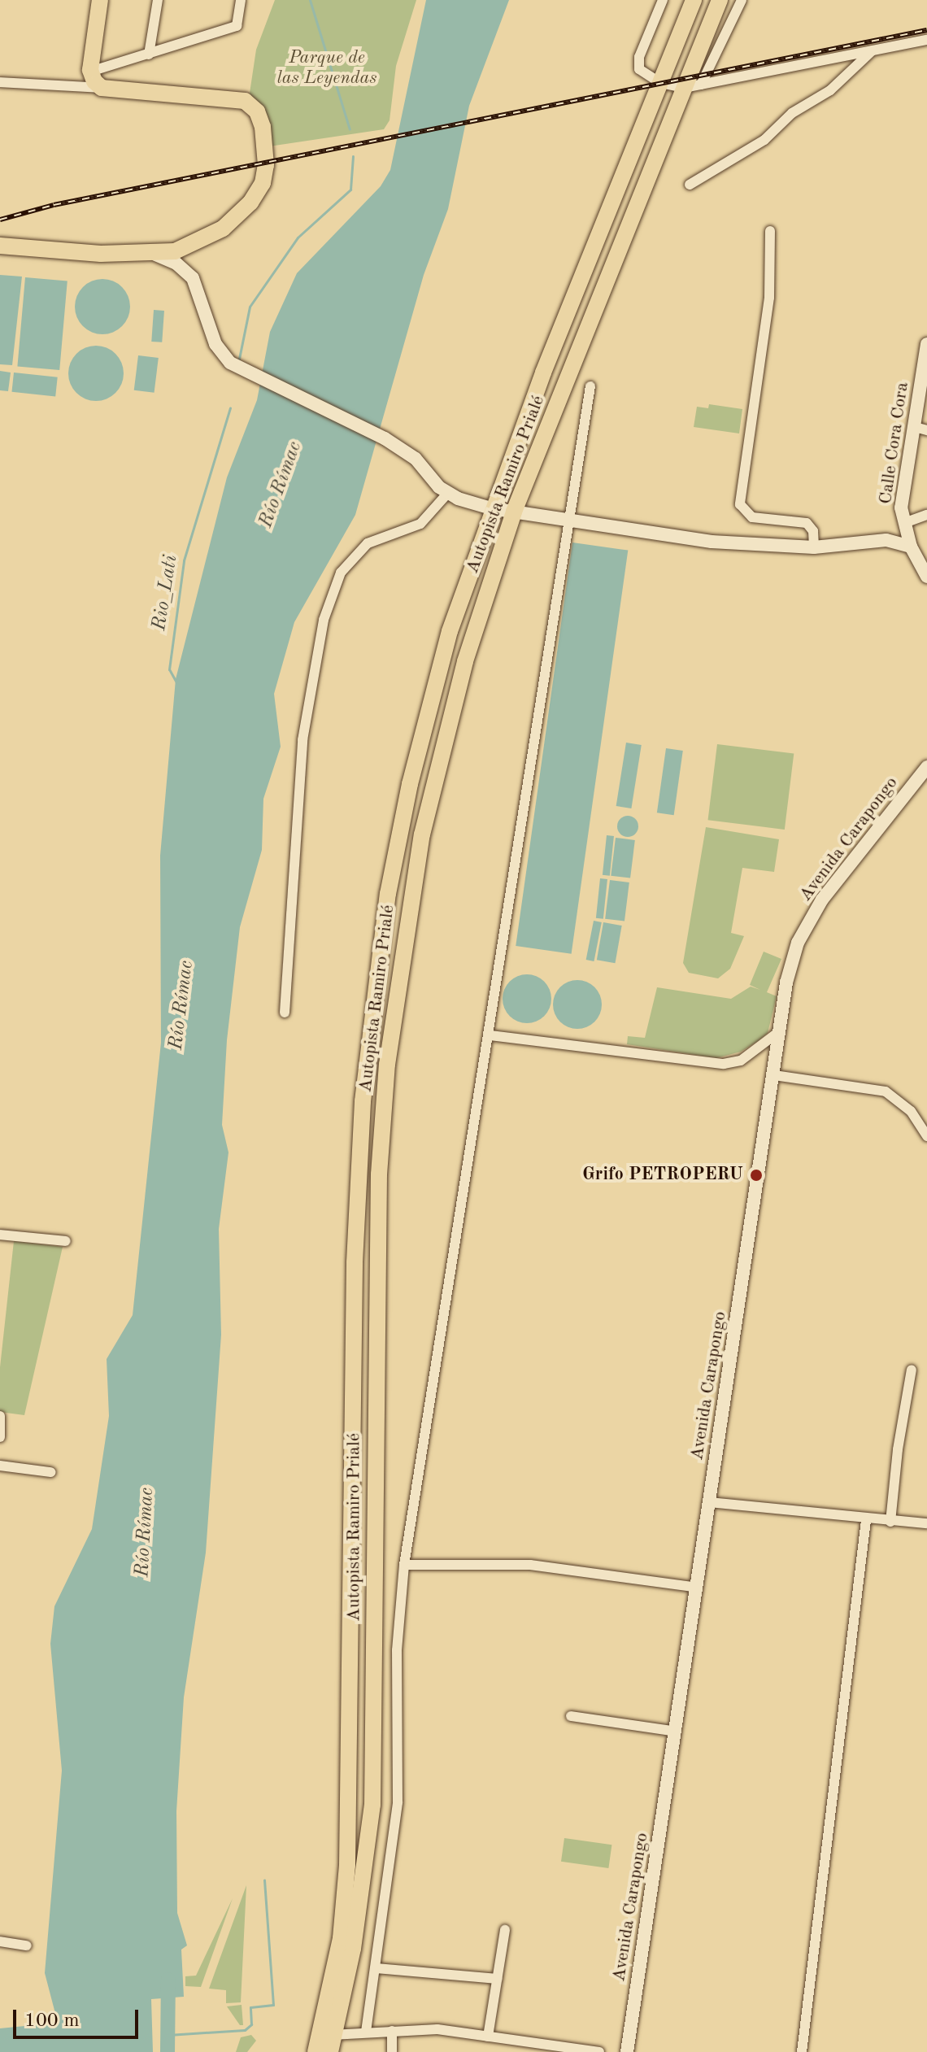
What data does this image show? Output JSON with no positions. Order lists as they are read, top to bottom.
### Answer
{
  "streets": {
    "highway": ["Autopista Ramiro Prialé"],
    "street": ["Calle Cora Cora", "Avenida Carapongo"]
  },
  "water": ["Río Rímac", "Rio_Lati"],
  "parks": ["Parque de las Leyendas"],
  "places": ["Grifo PETROPERU"],
  "scale_bar": "100 m"
}
